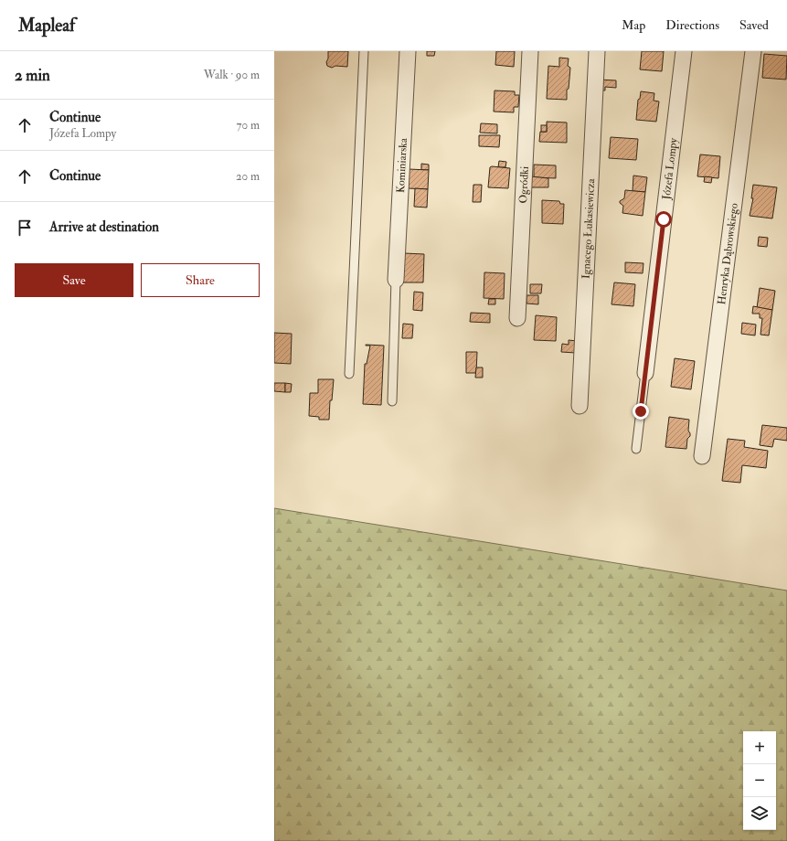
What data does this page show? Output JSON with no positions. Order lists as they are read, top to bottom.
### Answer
{
  "streets": {
    "street": [
      "Kominiarska",
      "Józefa Lompy",
      "Ogródki",
      "Ignacego Łukasiewicza",
      "Henryka Dąbrowskiego"
    ]
  },
  "page": {
    "header": "Mapleaf",
    "nav": ["Map", "Directions", "Saved"],
    "heading": ["2 min", "Walk · 90 m"],
    "list": [
      ["Continue", "Józefa Lompy", "70 m"],
      ["Continue", "20 m"],
      "Arrive at destination"
    ],
    "buttons": ["Save", "Share"],
    "map_buttons": ["+", "−"]
  }
}
